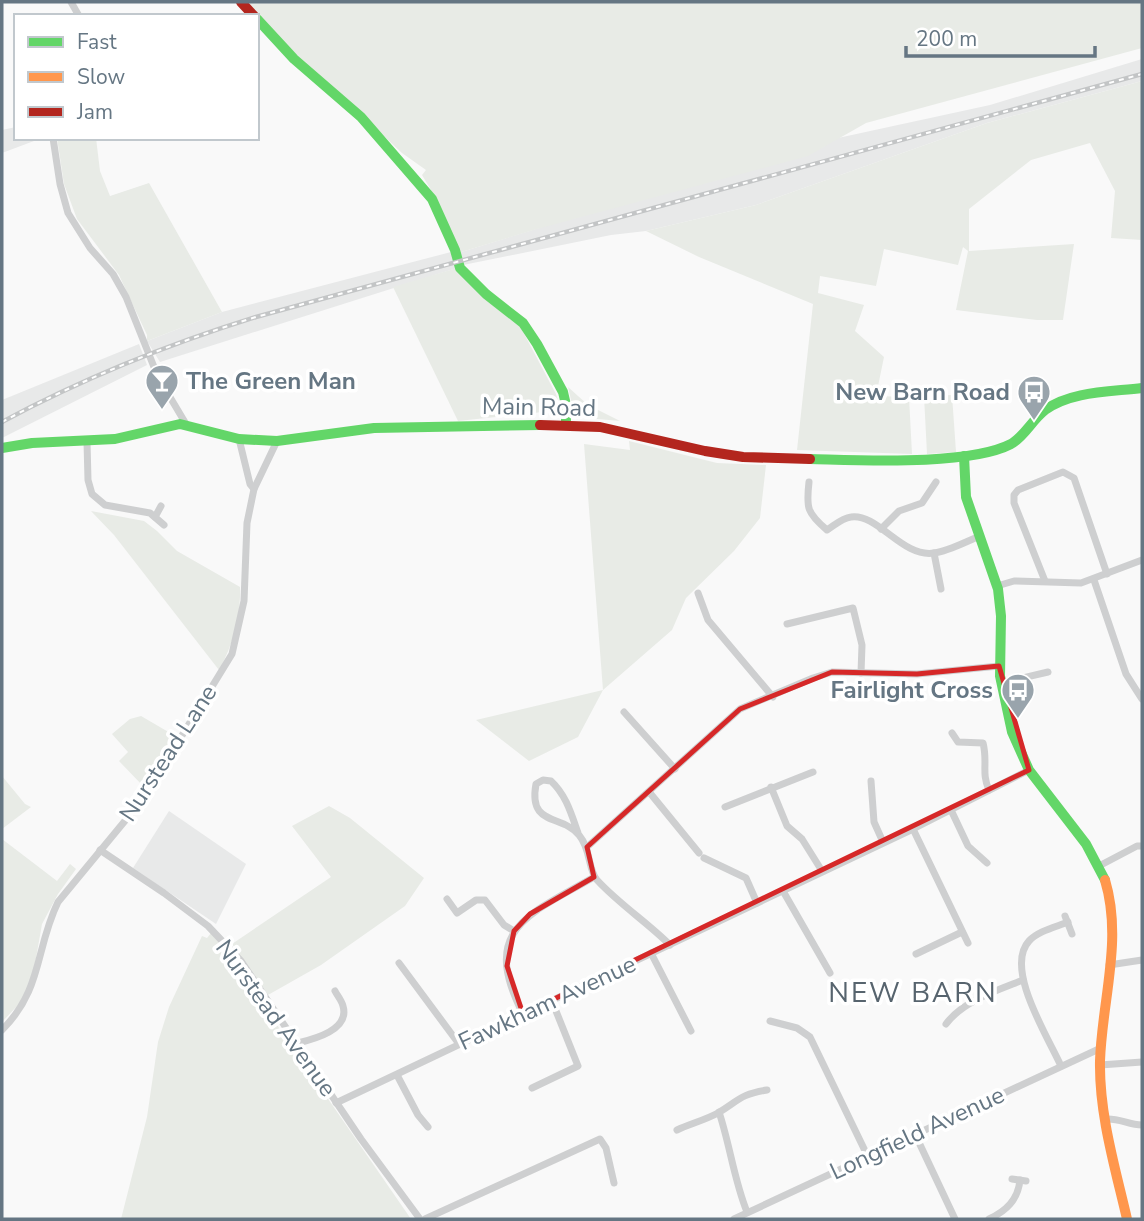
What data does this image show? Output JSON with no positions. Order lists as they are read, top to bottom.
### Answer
{
  "streets": {
    "street": [
      "Main Road",
      "Nurstead Lane",
      "Fawkham Avenue",
      "Nurstead Avenue",
      "Longfield Avenue"
    ]
  },
  "crossings": [
    ["Main Road", "Nurstead Lane"],
    ["Nurstead Lane", "Nurstead Avenue"],
    ["Fawkham Avenue", "Nurstead Avenue"]
  ],
  "districts": ["NEW BARN"],
  "places": {
    "bar": ["The Green Man"],
    "bus stop": ["New Barn Road", "Fairlight Cross"]
  },
  "legend": ["Fast", "Slow", "Jam"],
  "scale_bar": "200 m"
}
